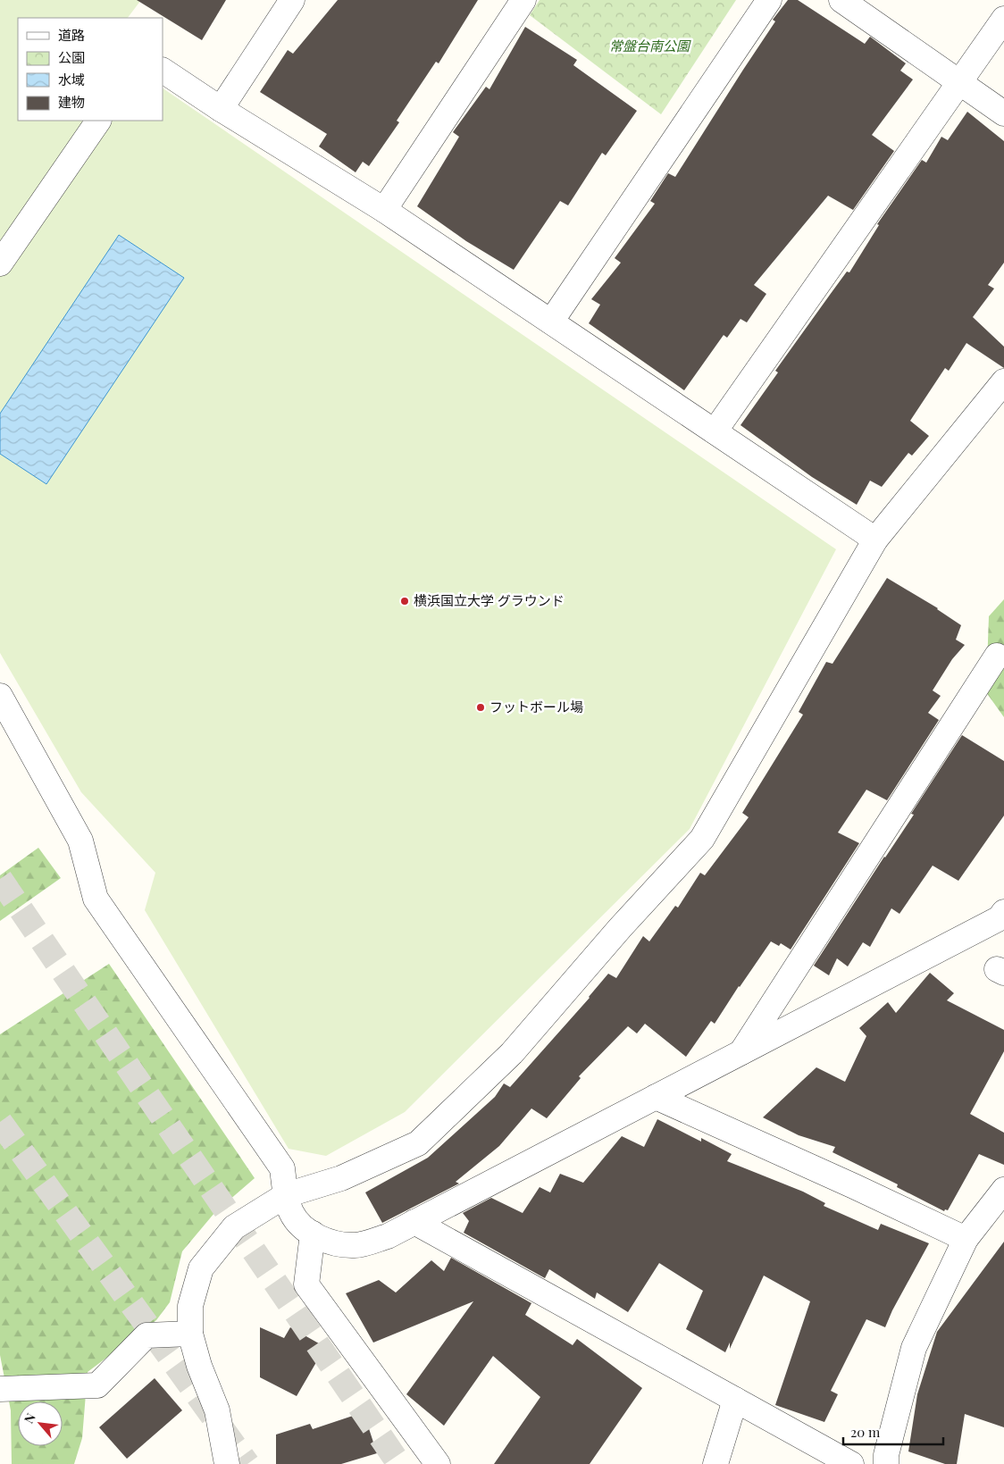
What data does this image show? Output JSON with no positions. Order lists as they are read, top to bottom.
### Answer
{
  "parks": ["常盤台南公園"],
  "places": ["横浜国立大学 グラウンド", "フットボール場"],
  "legend": [
    "道路",
    "公園",
    "水域",
    "建物"
  ],
  "scale_bar": "20 m",
  "north": "top left"
}
